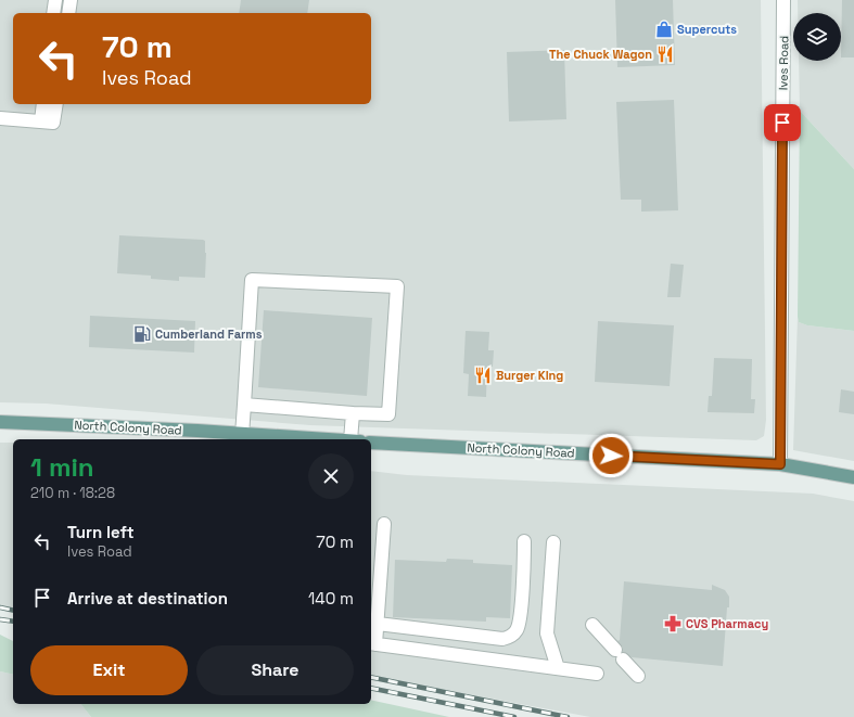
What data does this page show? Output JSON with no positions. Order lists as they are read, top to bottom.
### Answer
{
  "streets": {
    "main road": ["North Colony Road"],
    "street": ["Ives Road"]
  },
  "crossings": [
    ["Ives Road", "North Colony Road"]
  ],
  "places": {
    "shop": ["Supercuts"],
    "restaurant": ["The Chuck Wagon", "Burger King"],
    "fuel station": ["Cumberland Farms"],
    "pharmacy": ["CVS Pharmacy"]
  },
  "page": {
    "turn": ["70 m", "Ives Road"],
    "heading": ["1 min", "210 m · 18:28"],
    "list": [
      {
        "name": "Turn left",
        "note": "Ives Road",
        "value": "70 m"
      },
      {
        "name": "Arrive at destination",
        "value": "140 m"
      }
    ],
    "buttons": ["Exit", "Share"]
  }
}
